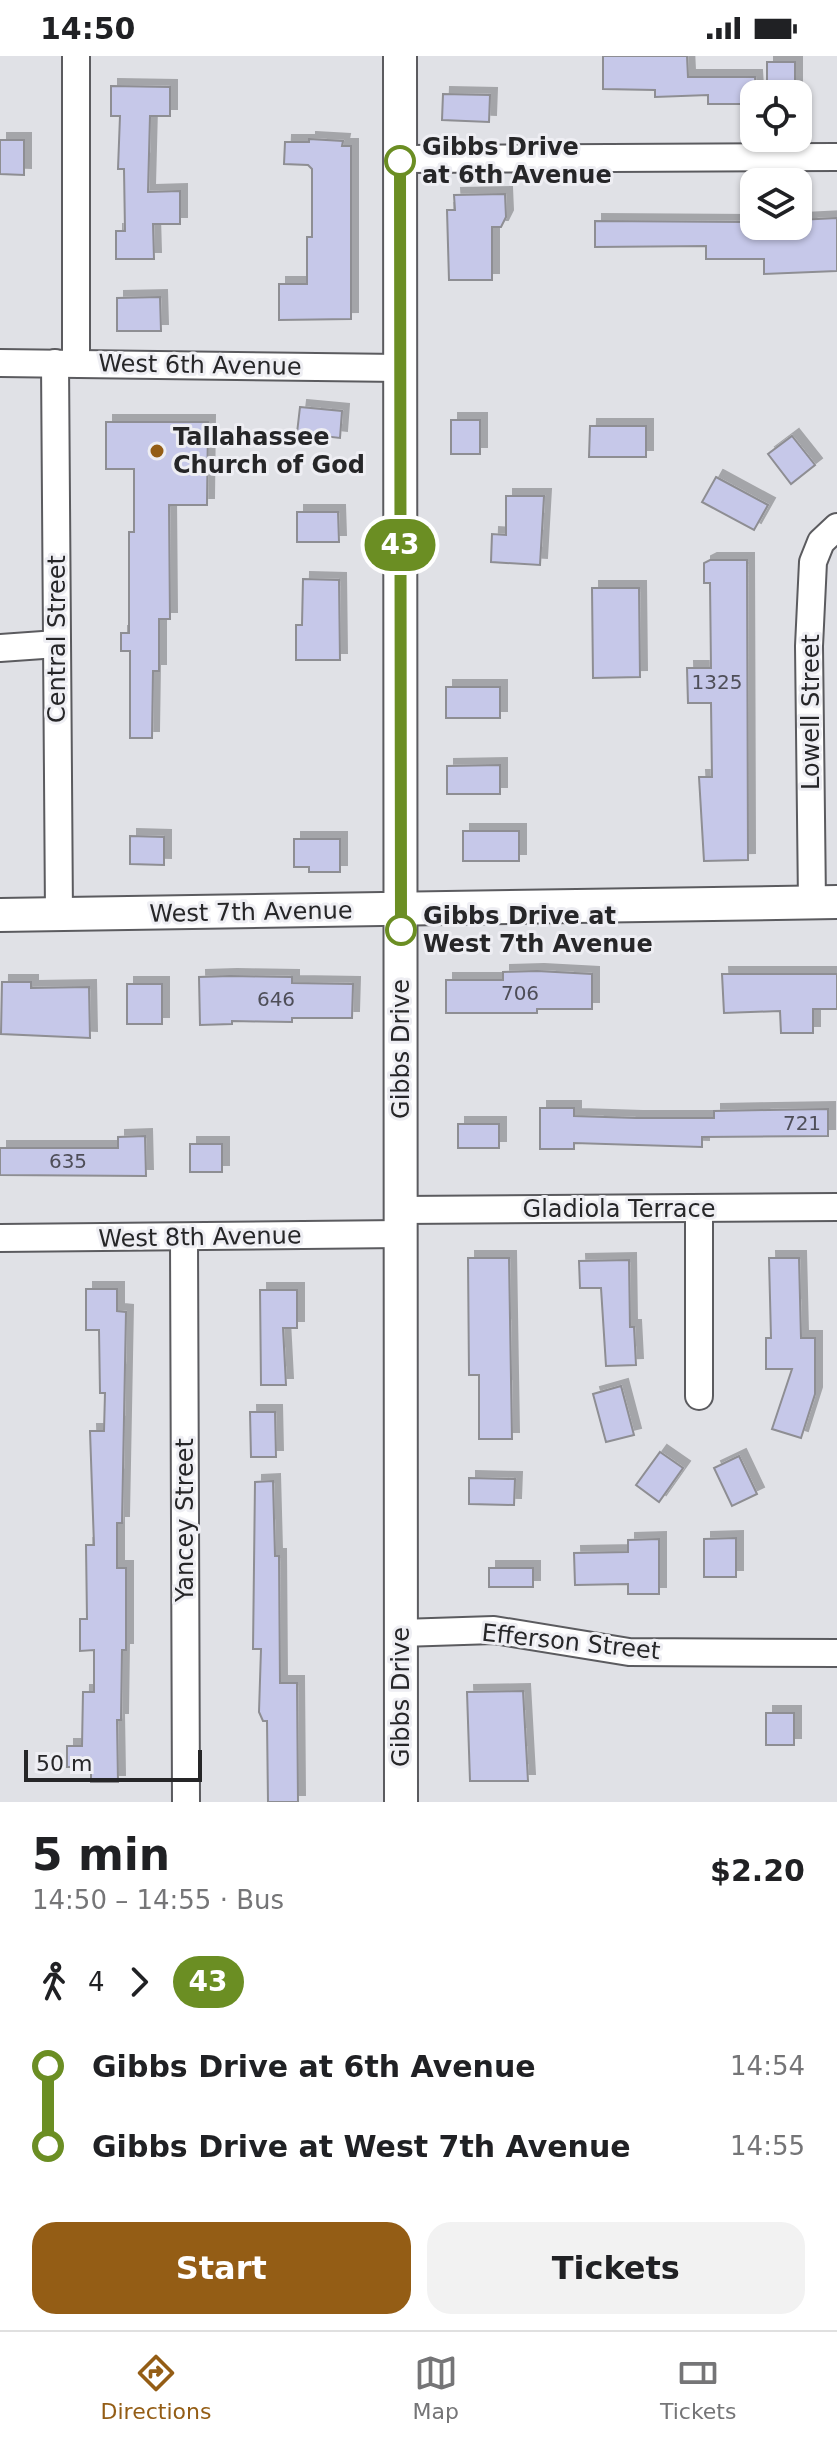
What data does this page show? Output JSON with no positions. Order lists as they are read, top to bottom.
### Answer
{
  "streets": {
    "street": [
      "West 6th Avenue",
      "Central Street",
      "Lowell Street",
      "West 7th Avenue",
      "Gibbs Drive",
      "Gladiola Terrace",
      "West 8th Avenue",
      "Yancey Street",
      "Efferson Street"
    ]
  },
  "crossings": [
    ["West 6th Avenue", "Central Street"],
    ["West 6th Avenue", "Gibbs Drive"],
    ["Central Street", "West 7th Avenue"],
    ["Lowell Street", "West 7th Avenue"],
    ["West 7th Avenue", "Gibbs Drive"],
    ["Gibbs Drive", "Gladiola Terrace"],
    ["Gibbs Drive", "West 8th Avenue"],
    ["Gibbs Drive", "Efferson Street"],
    ["Gladiola Terrace", "West 8th Avenue"],
    ["West 8th Avenue", "Yancey Street"]
  ],
  "places": ["Gibbs Drive at 6th Avenue", "Tallahassee Church of God", "Gibbs Drive at West 7th Avenue"],
  "lines": ["bus line 43"],
  "house_numbers": [
    "1325",
    "706",
    "646",
    "721",
    "635"
  ],
  "scale_bar": "50 m",
  "page": {
    "status": "14:50",
    "on_map": "43",
    "scale": "50 m",
    "heading": ["5 min", "14:50 – 14:55 · Bus", "$2.20"],
    "legs": ["4", "43"],
    "list": [
      {
        "name": "Gibbs Drive at 6th Avenue",
        "value": "14:54"
      },
      {
        "name": "Gibbs Drive at West 7th Avenue",
        "value": "14:55"
      }
    ],
    "buttons": ["Start", "Tickets"],
    "tabs": ["Directions", "Map", "Tickets"]
  }
}
